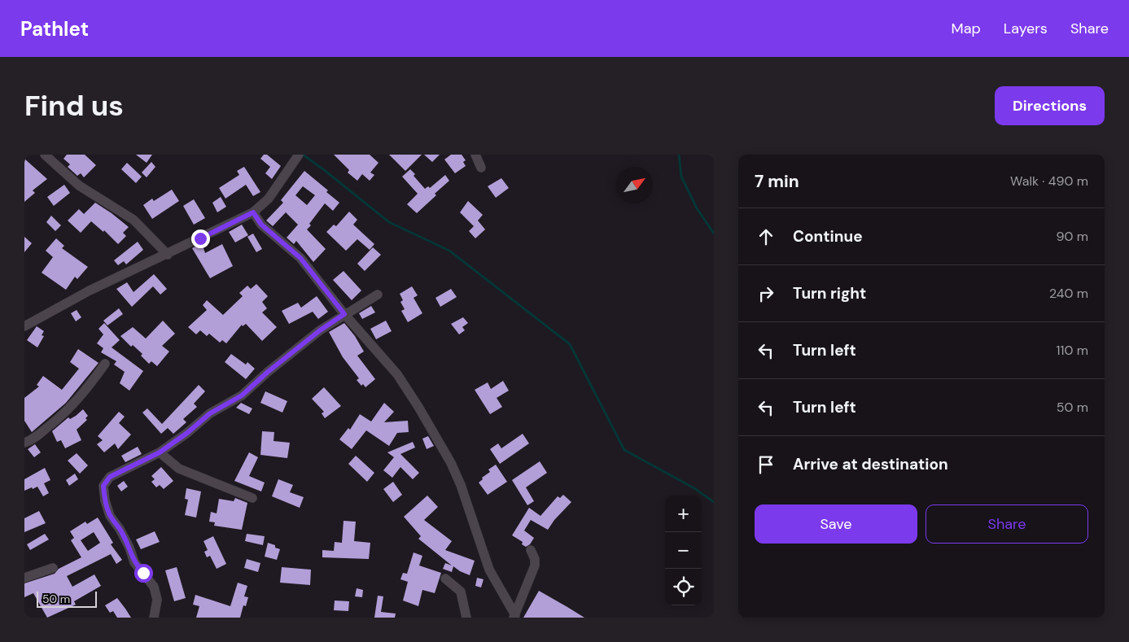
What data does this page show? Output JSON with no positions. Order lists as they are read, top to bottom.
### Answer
{
  "scale_bar": "50 m",
  "north": "top right",
  "page": {
    "header": "Pathlet",
    "nav": ["Map", "Layers", "Share"],
    "buttons": [
      "Directions",
      ["Save", "Share"]
    ],
    "title": "Find us",
    "heading": ["7 min", "Walk · 490 m"],
    "list": [
      ["Continue", "90 m"],
      ["Turn right", "240 m"],
      ["Turn left", "110 m"],
      ["Turn left", "50 m"],
      "Arrive at destination"
    ],
    "map_buttons": ["+", "−"],
    "scale": "50 m"
  }
}
